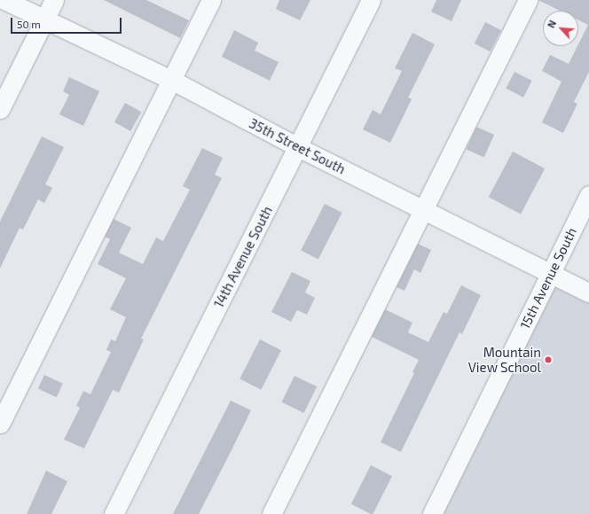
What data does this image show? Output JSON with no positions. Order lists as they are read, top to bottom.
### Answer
{
  "streets": {
    "street": ["35th Street South", "14th Avenue South", "15th Avenue South"]
  },
  "crossings": [
    ["35th Street South", "14th Avenue South"],
    ["35th Street South", "15th Avenue South"]
  ],
  "places": ["Mountain View School"],
  "scale_bar": "50 m",
  "north": "top left"
}
